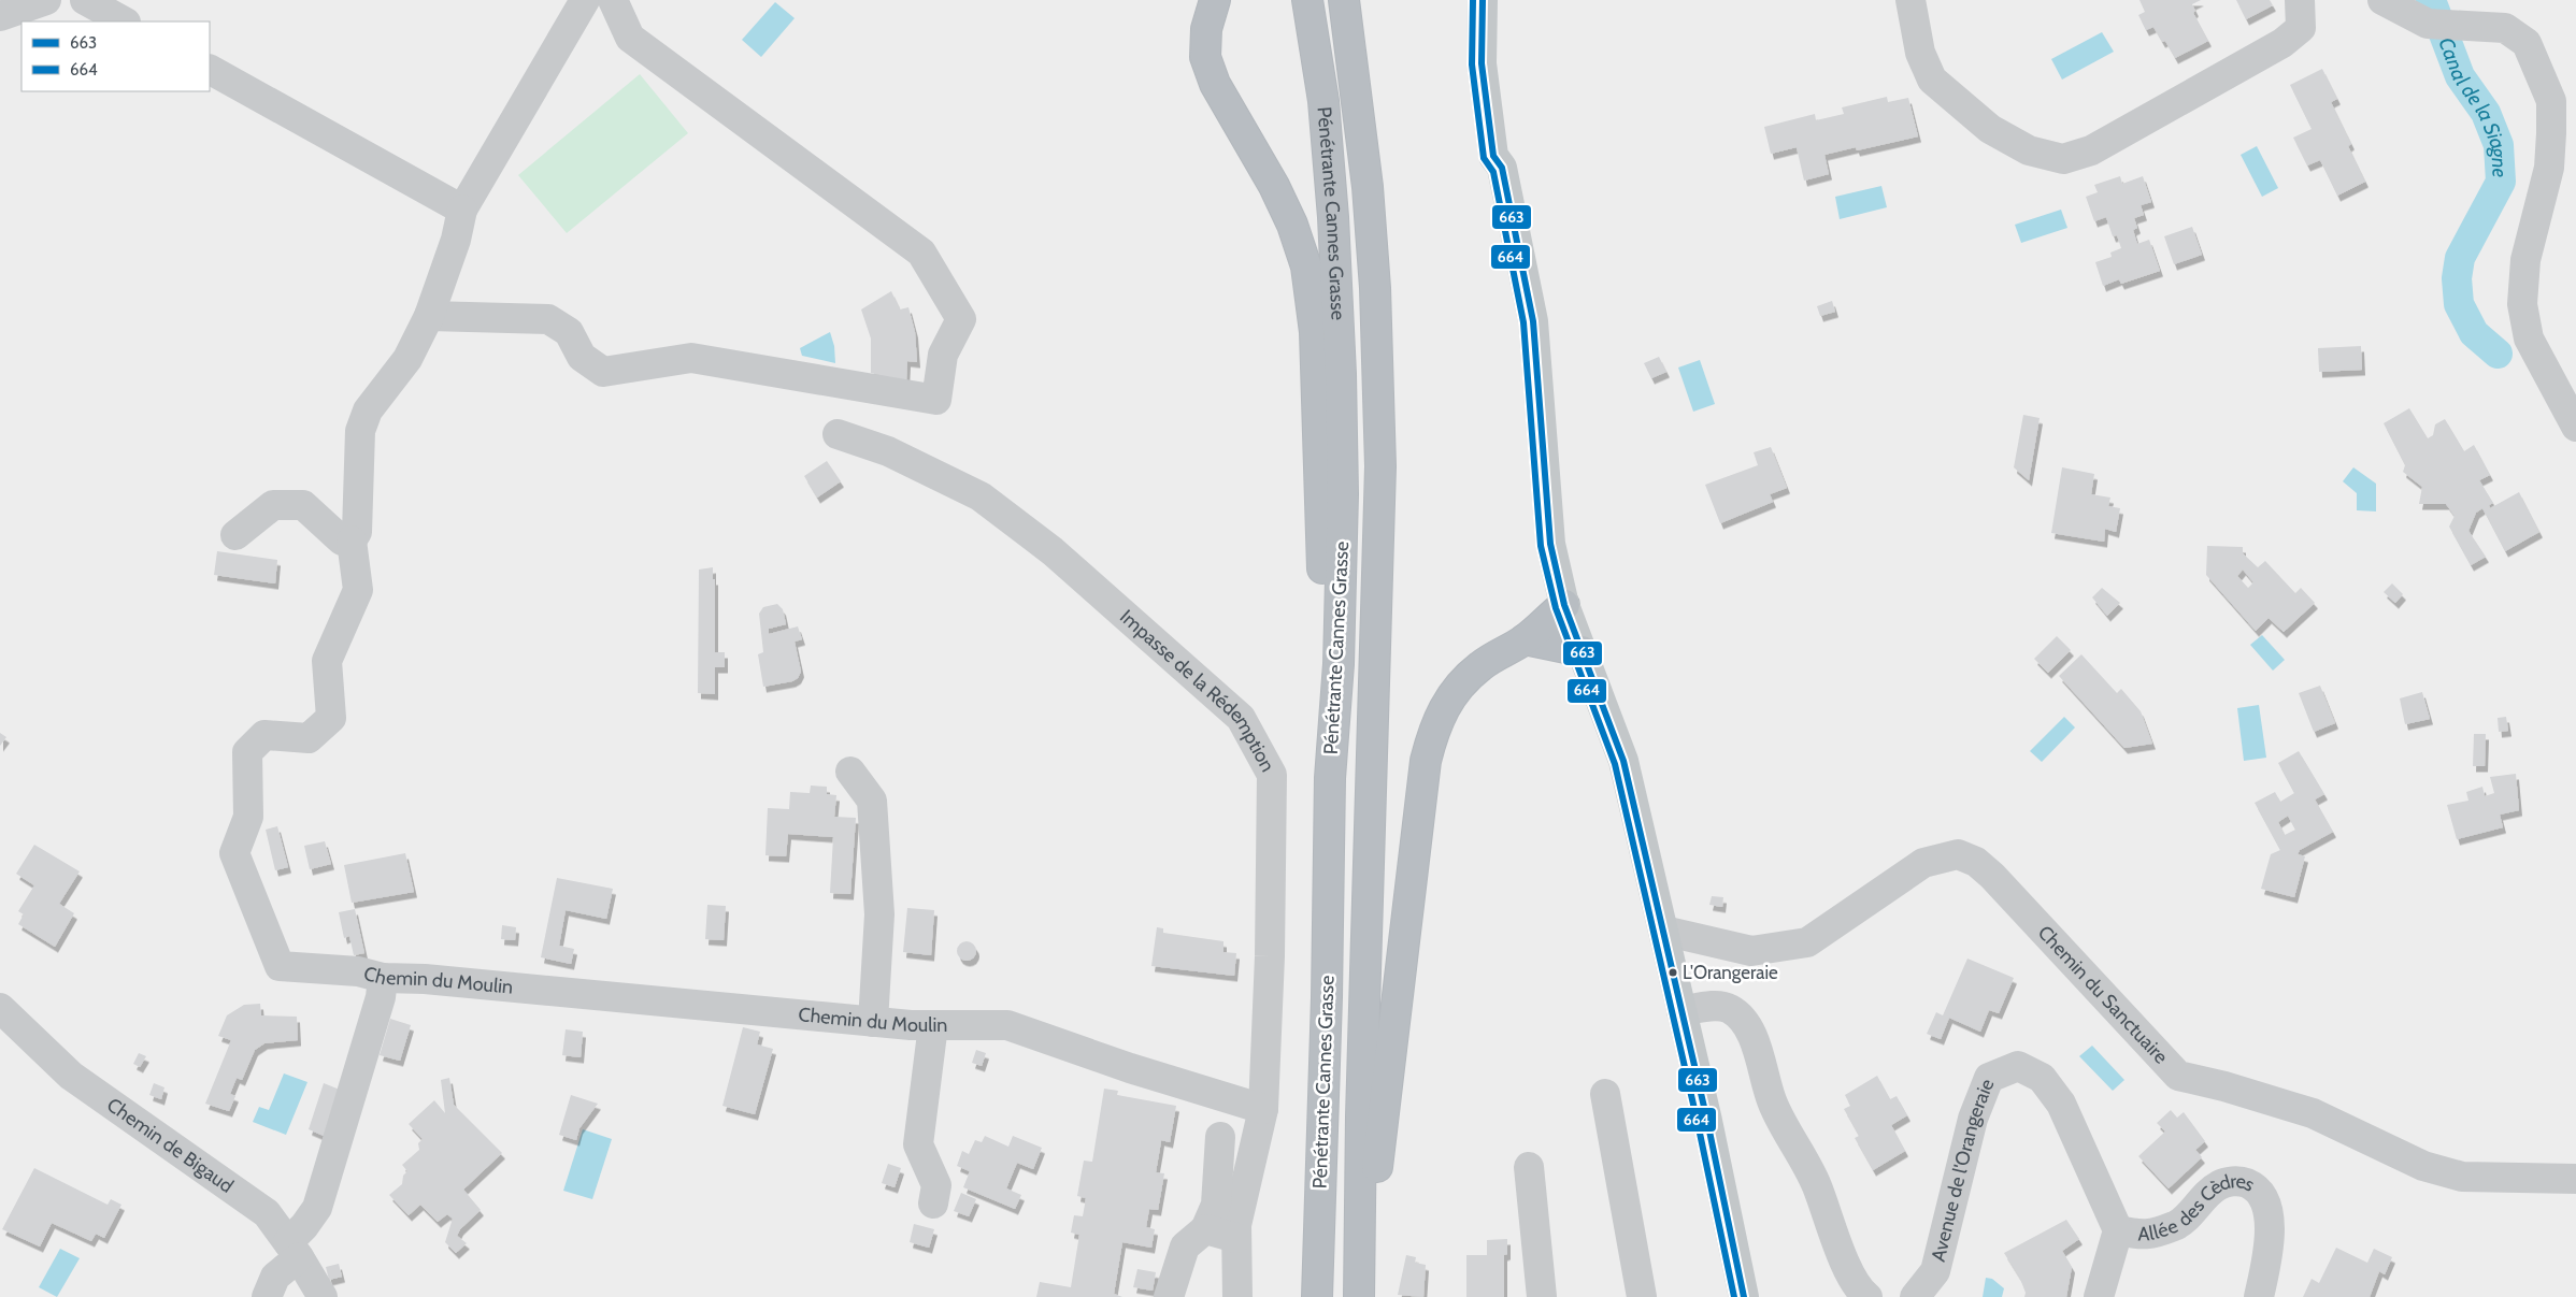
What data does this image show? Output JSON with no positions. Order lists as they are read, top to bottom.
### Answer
{
  "streets": {
    "highway": ["Pénétrante Cannes Grasse"],
    "street": [
      "Impasse de la Rédemption",
      "Chemin du Moulin",
      "Chemin du Sanctuaire",
      "Chemin de Bigaud",
      "Avenue de l'Orangeraie",
      "Allée des Cèdres"
    ]
  },
  "crossings": [
    ["Impasse de la Rédemption", "Chemin du Moulin"],
    ["Avenue de l'Orangeraie", "Allée des Cèdres"]
  ],
  "water": ["Canal de la Siagne"],
  "places": ["L'Orangeraie"],
  "lines": ["transit line 663", "transit line 664"],
  "legend": ["663", "664"]
}
